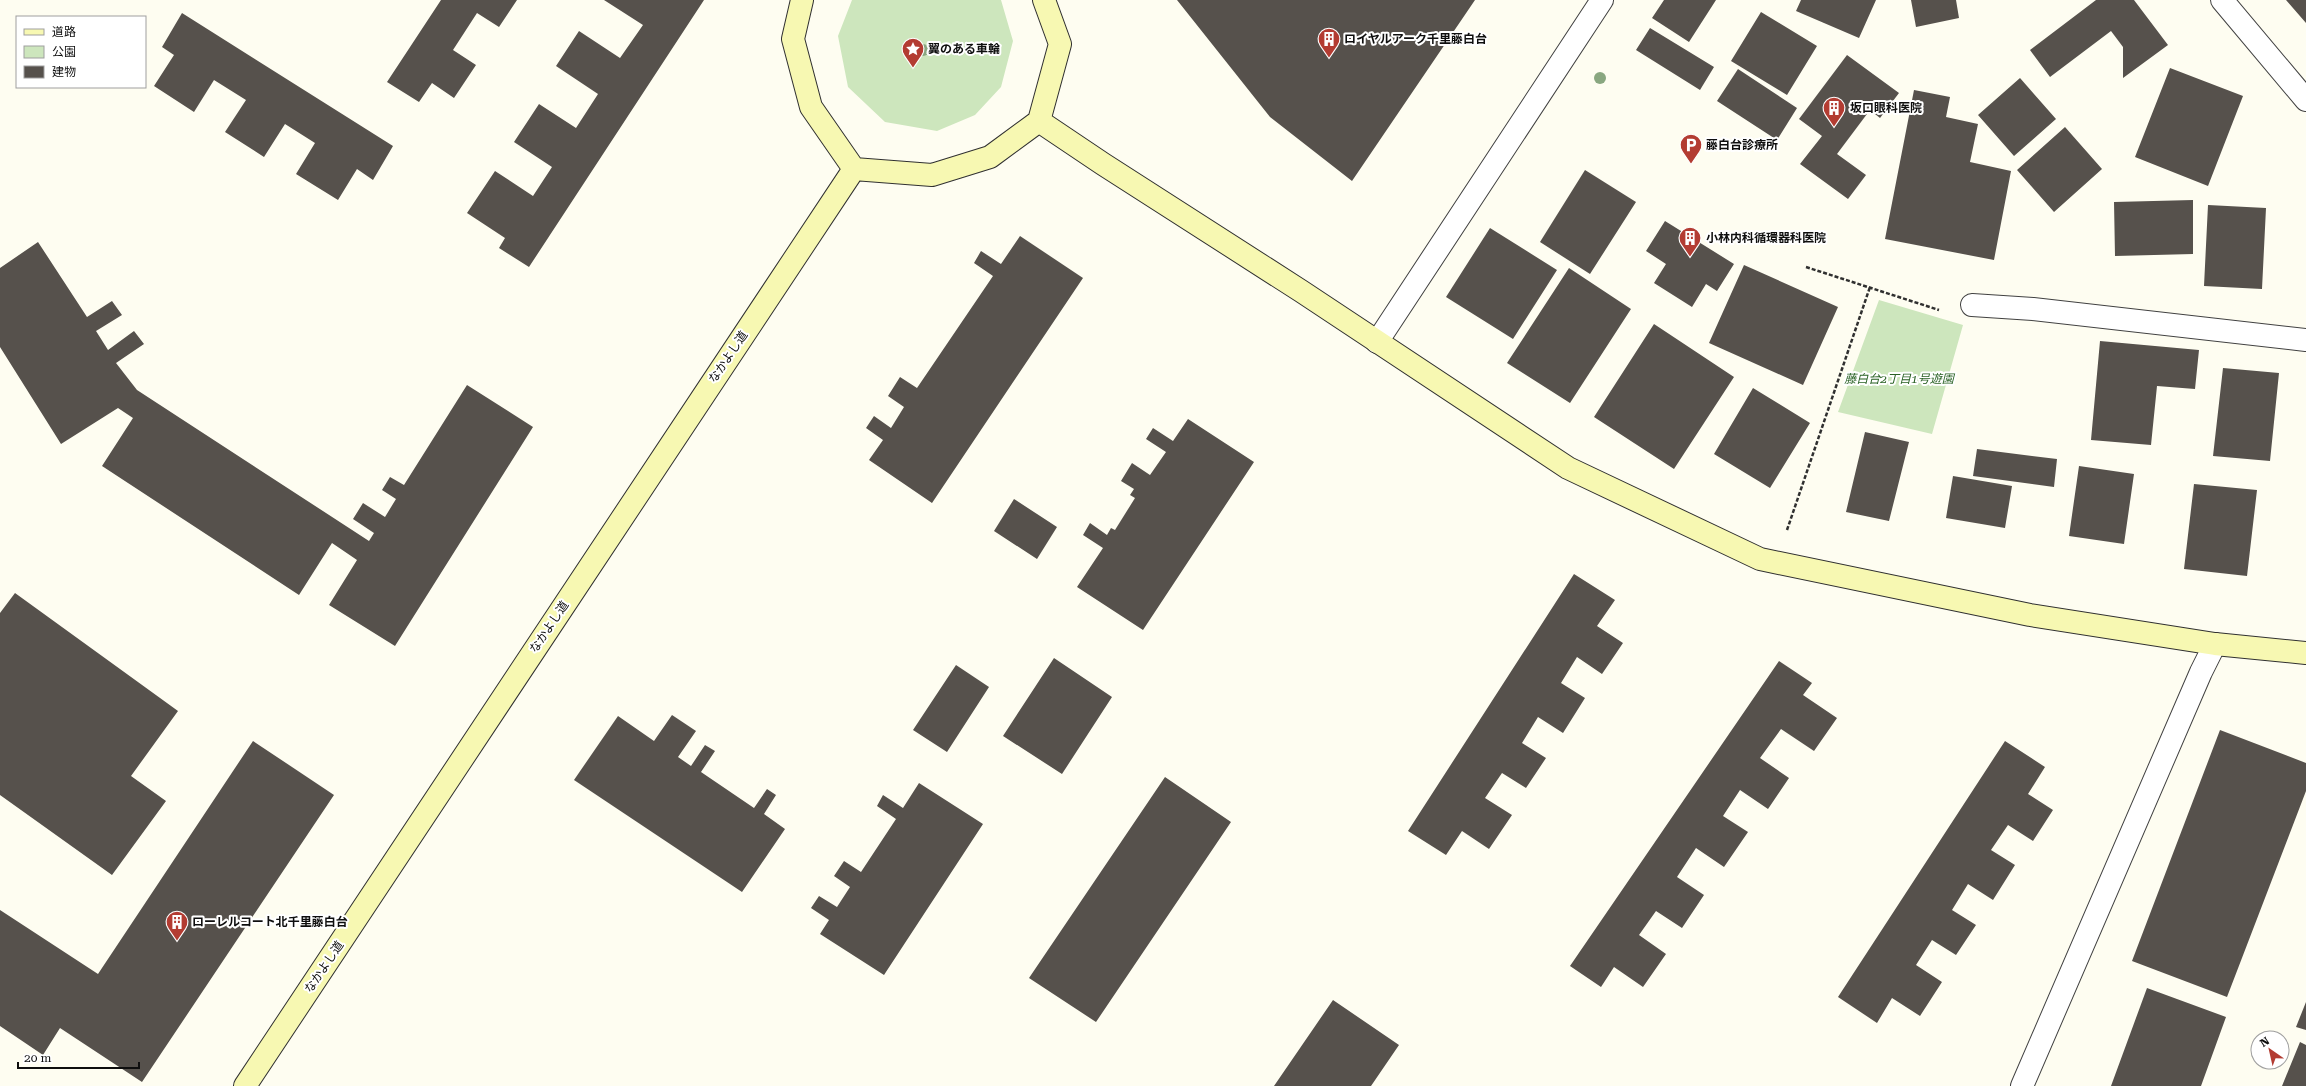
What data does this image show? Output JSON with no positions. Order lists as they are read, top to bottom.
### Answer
{
  "streets": {
    "street": ["なかよし道"]
  },
  "parks": ["藤白台2丁目1号遊園"],
  "places": {
    "building": [
      "ロイヤルアーク千里藤白台",
      "坂口眼科医院",
      "小林内科循環器科医院",
      "ローレルコート北千里藤白台"
    ],
    "place": ["翼のある車輪"],
    "parking": ["藤白台診療所"]
  },
  "legend": ["道路", "公園", "建物"],
  "scale_bar": "20 m",
  "north": "top left"
}
